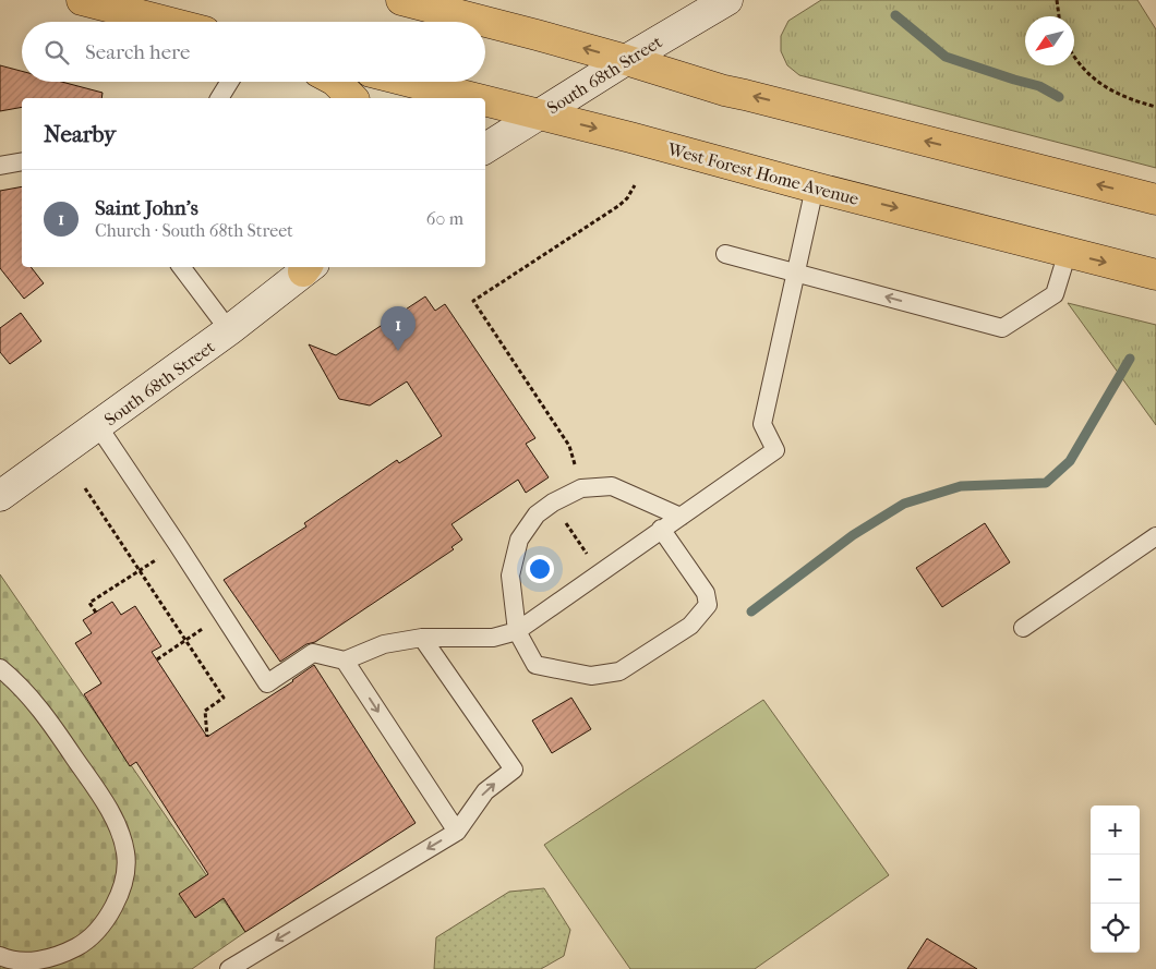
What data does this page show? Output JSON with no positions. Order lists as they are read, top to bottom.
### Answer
{
  "streets": {
    "main road": ["West Forest Home Avenue"],
    "street": ["South 68th Street"]
  },
  "crossings": [
    ["South 68th Street", "West Forest Home Avenue"]
  ],
  "north": "bottom left",
  "page": {
    "search": "Search here",
    "heading": "Nearby",
    "list": [
      {
        "mark": "1",
        "name": "Saint John's",
        "note": "Church · South 68th Street",
        "value": "60 m"
      }
    ],
    "pins": "1",
    "map_buttons": ["+", "−"]
  }
}
